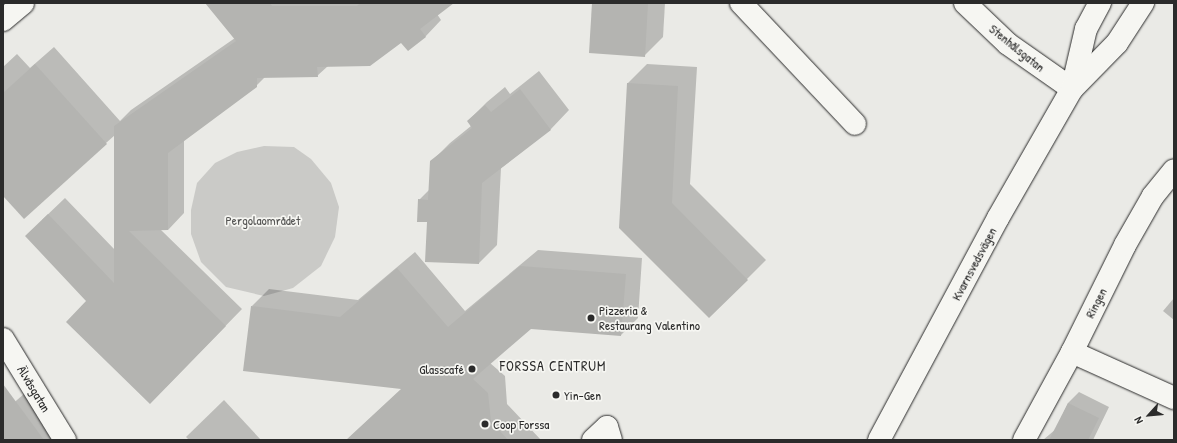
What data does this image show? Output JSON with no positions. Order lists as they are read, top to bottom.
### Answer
{
  "streets": {
    "street": [
      "Stenhålsgatan",
      "Kvarnsvedsvägen",
      "Ringen",
      "Älvåsgatan"
    ]
  },
  "crossings": [
    ["Stenhålsgatan", "Kvarnsvedsvägen"]
  ],
  "districts": ["FORSSA CENTRUM"],
  "parks": ["Pergolaområdet"],
  "places": [
    "Pizzeria & Restaurang Valentino",
    "Glasscafé",
    "Yin-Gen",
    "Coop Forssa"
  ],
  "north": "bottom left"
}
